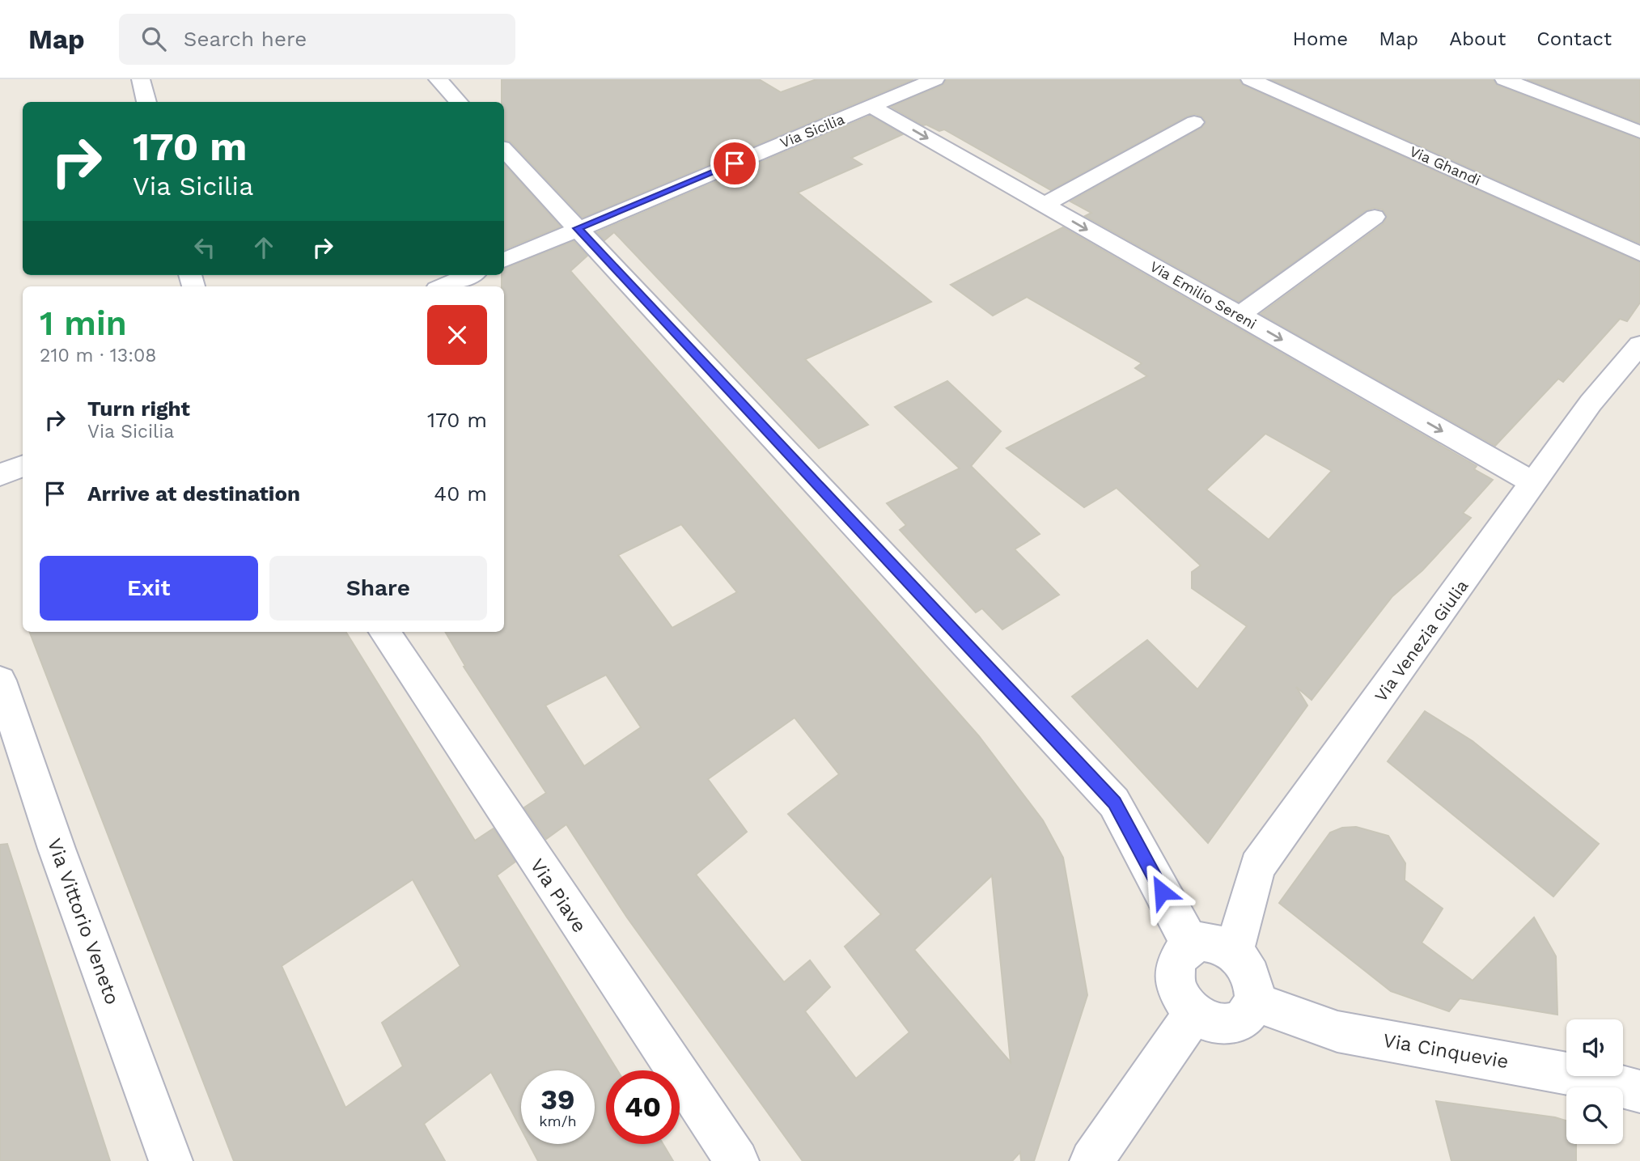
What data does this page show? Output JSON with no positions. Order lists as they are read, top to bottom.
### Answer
{
  "streets": {
    "street": [
      "Via Sicilia",
      "Via Ghandi",
      "Via Emilio Sereni",
      "Via Venezia Giulia",
      "Via Piave",
      "Via Vittorio Veneto",
      "Via Cinquevie"
    ]
  },
  "crossings": [
    ["Via Sicilia", "Via Emilio Sereni"],
    ["Via Emilio Sereni", "Via Venezia Giulia"],
    ["Via Venezia Giulia", "Via Cinquevie"]
  ],
  "one_way": ["Via Emilio Sereni"],
  "page": {
    "header": "Map",
    "search": "Search here",
    "nav": [
      "Home",
      "Map",
      "About",
      "Contact"
    ],
    "turn": ["170 m", "Via Sicilia"],
    "heading": ["1 min", "210 m · 13:08"],
    "list": [
      {
        "name": "Turn right",
        "note": "Via Sicilia",
        "value": "170 m"
      },
      {
        "name": "Arrive at destination",
        "value": "40 m"
      }
    ],
    "buttons": ["Exit", "Share"],
    "speed": "39 km/h",
    "limit": "40"
  }
}
